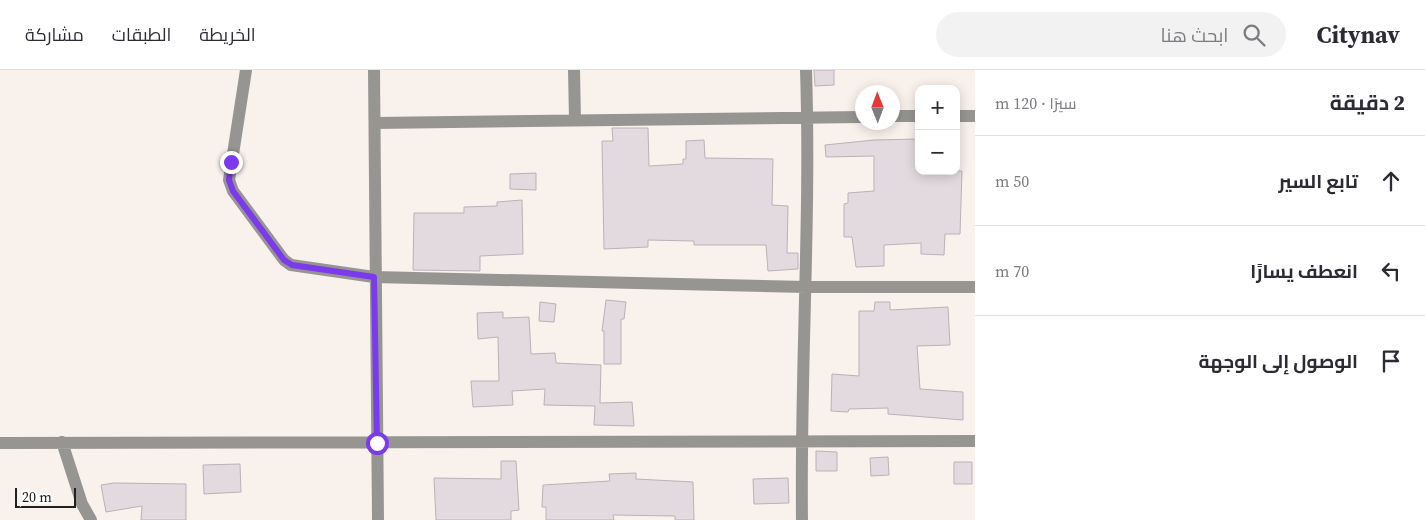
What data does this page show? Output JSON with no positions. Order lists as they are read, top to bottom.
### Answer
{
  "scale_bar": "20 m",
  "north": "top",
  "page": {
    "header": "Citynav",
    "search": "ابحث هنا",
    "nav": ["الخريطة", "الطبقات", "مشاركة"],
    "heading": ["2 دقيقة", "سيرًا · 120 m"],
    "map_buttons": ["+", "−"],
    "list": [
      ["تابع السير", "50 m"],
      ["انعطف يسارًا", "70 m"],
      "الوصول إلى الوجهة"
    ],
    "scale": "20 m"
  }
}
